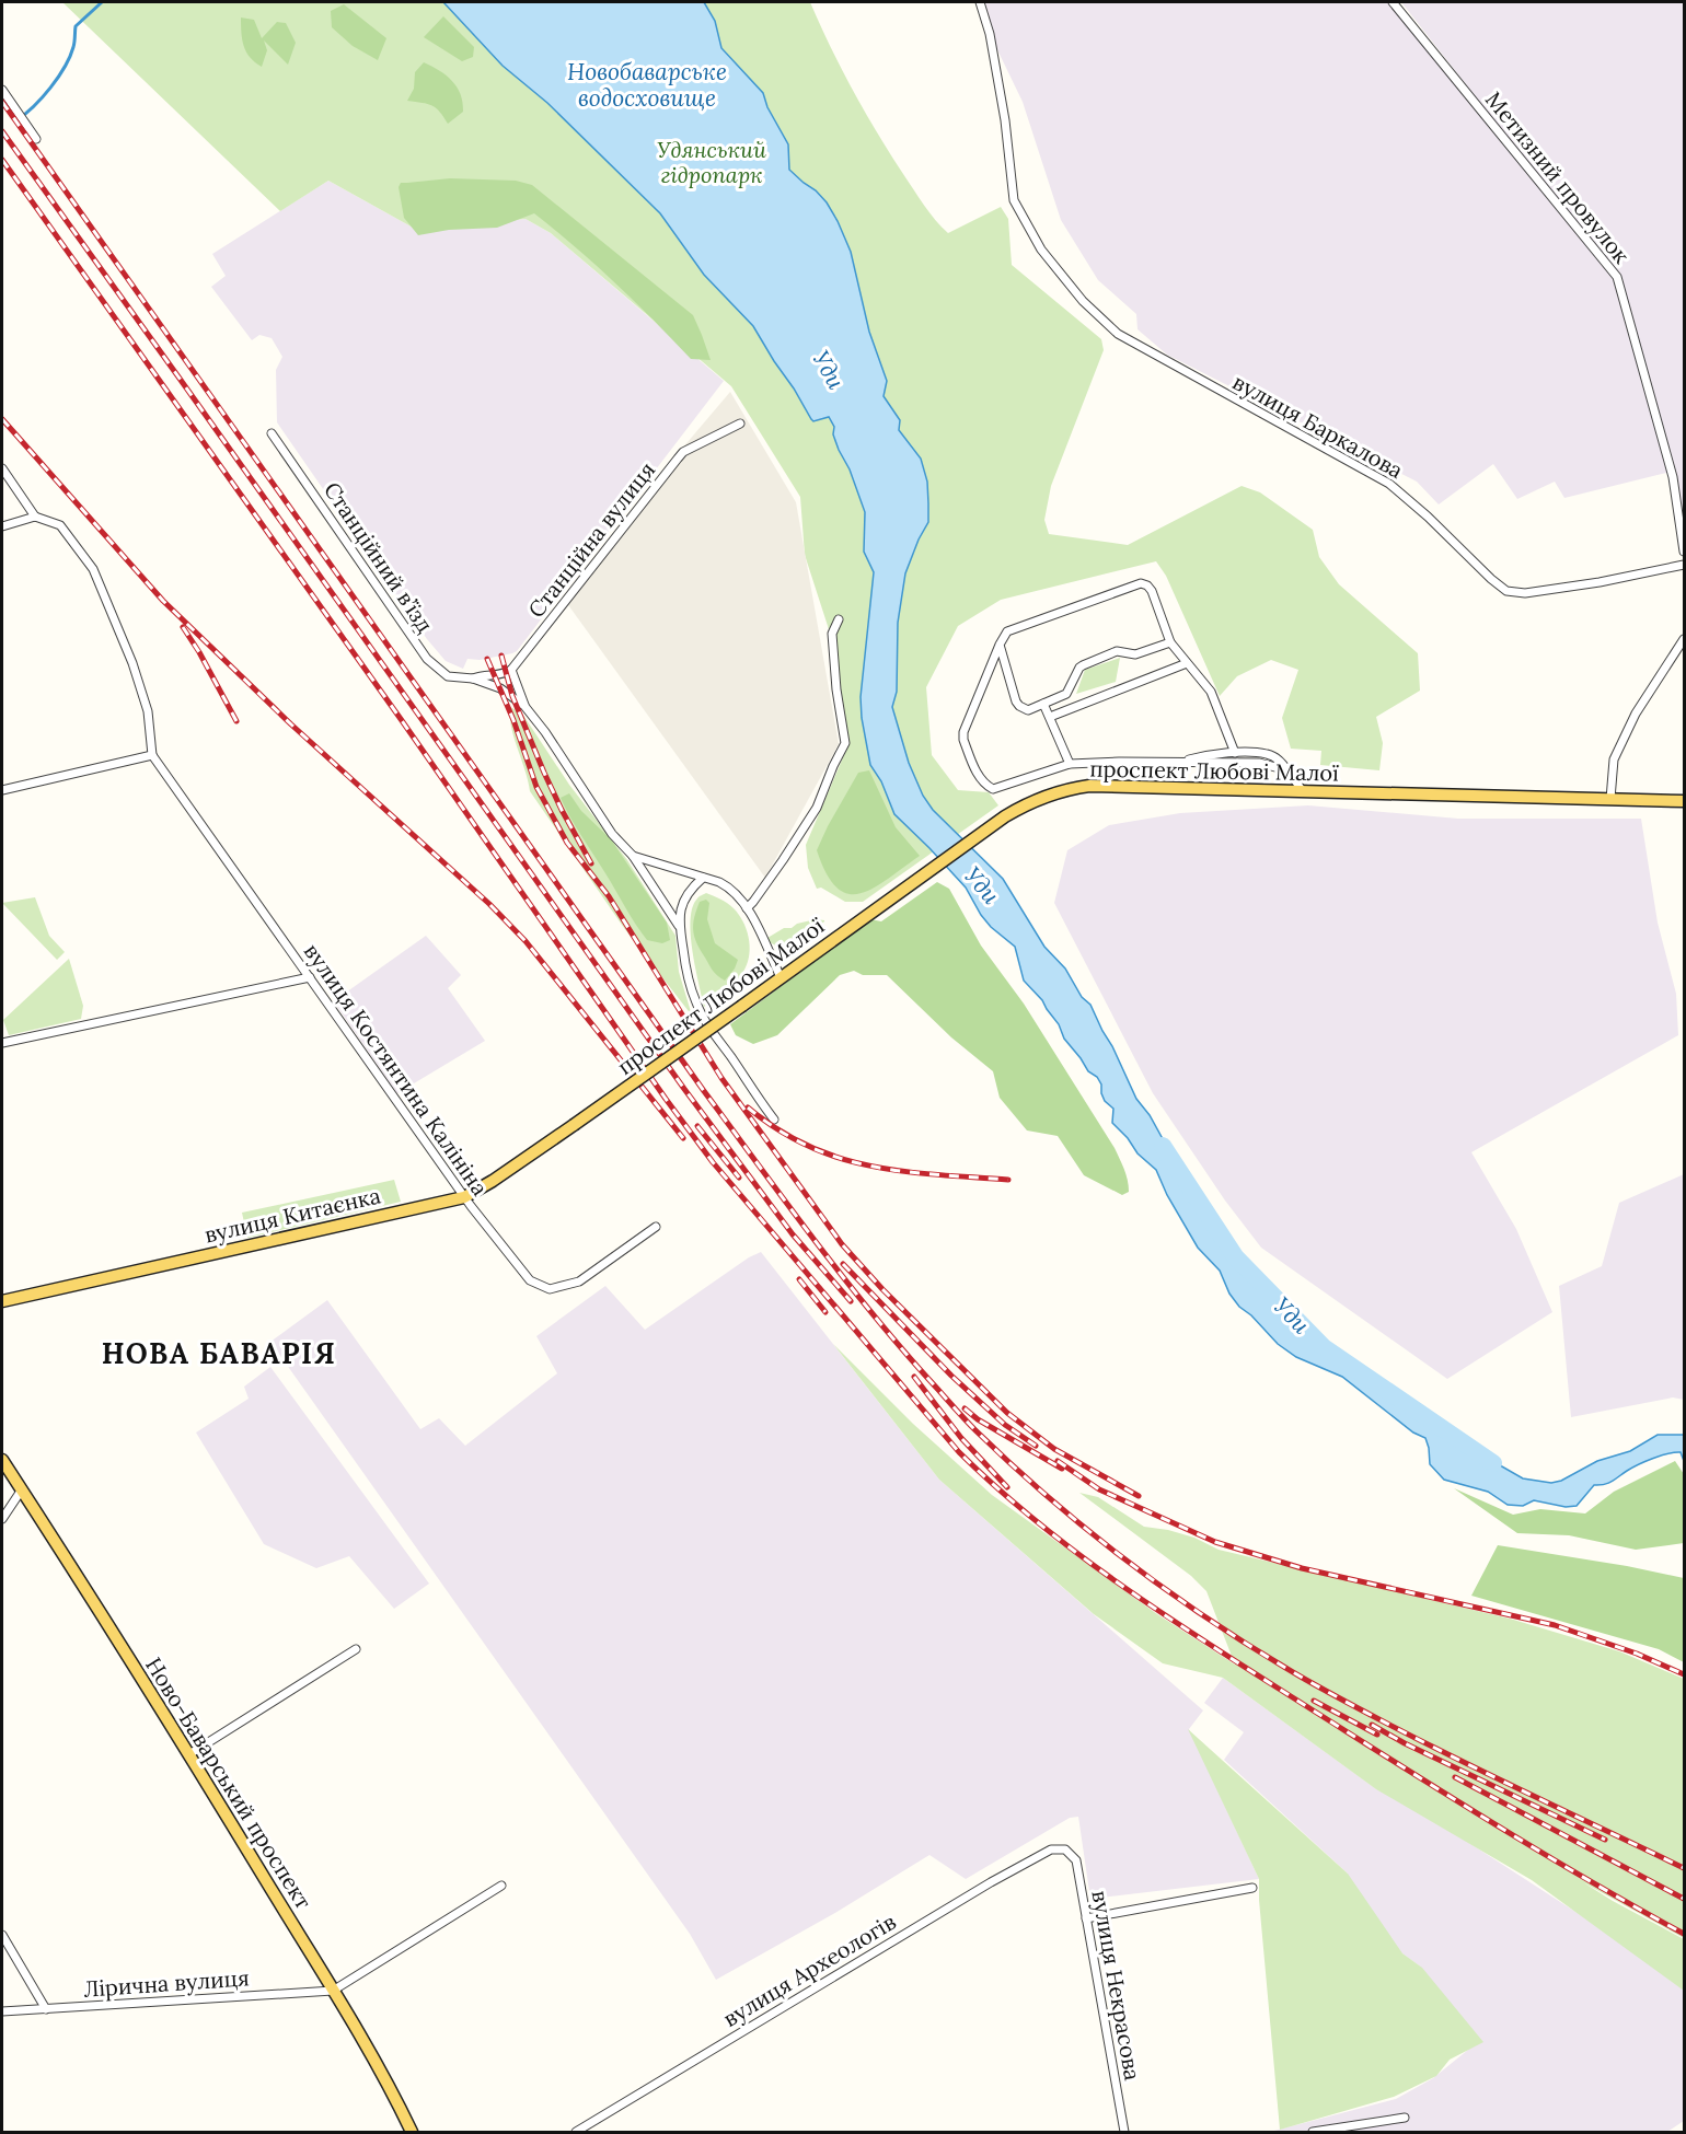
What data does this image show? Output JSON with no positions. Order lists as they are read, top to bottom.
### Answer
{
  "streets": {
    "main road": ["проспект Любові Малої", "вулиця Китаєнка", "Ново-Баварський проспект"],
    "street": [
      "Метизний провулок",
      "вулиця Баркалова",
      "Станційна вулиця",
      "Станційний в’їзд",
      "вулиця Костянтина Калініна",
      "вулиця Археологів",
      "Лірична вулиця",
      "вулиця Некрасова"
    ]
  },
  "crossings": [
    ["проспект Любові Малої", "вулиця Китаєнка"],
    ["вулиця Костянтина Калініна", "вулиця Китаєнка"],
    ["Ново-Баварський проспект", "Лірична вулиця"],
    ["вулиця Археологів", "вулиця Некрасова"]
  ],
  "districts": ["НОВА БАВАРІЯ"],
  "water": ["Новобаварське водосховище", "Уди"],
  "parks": ["Удянський гідропарк"]
}
